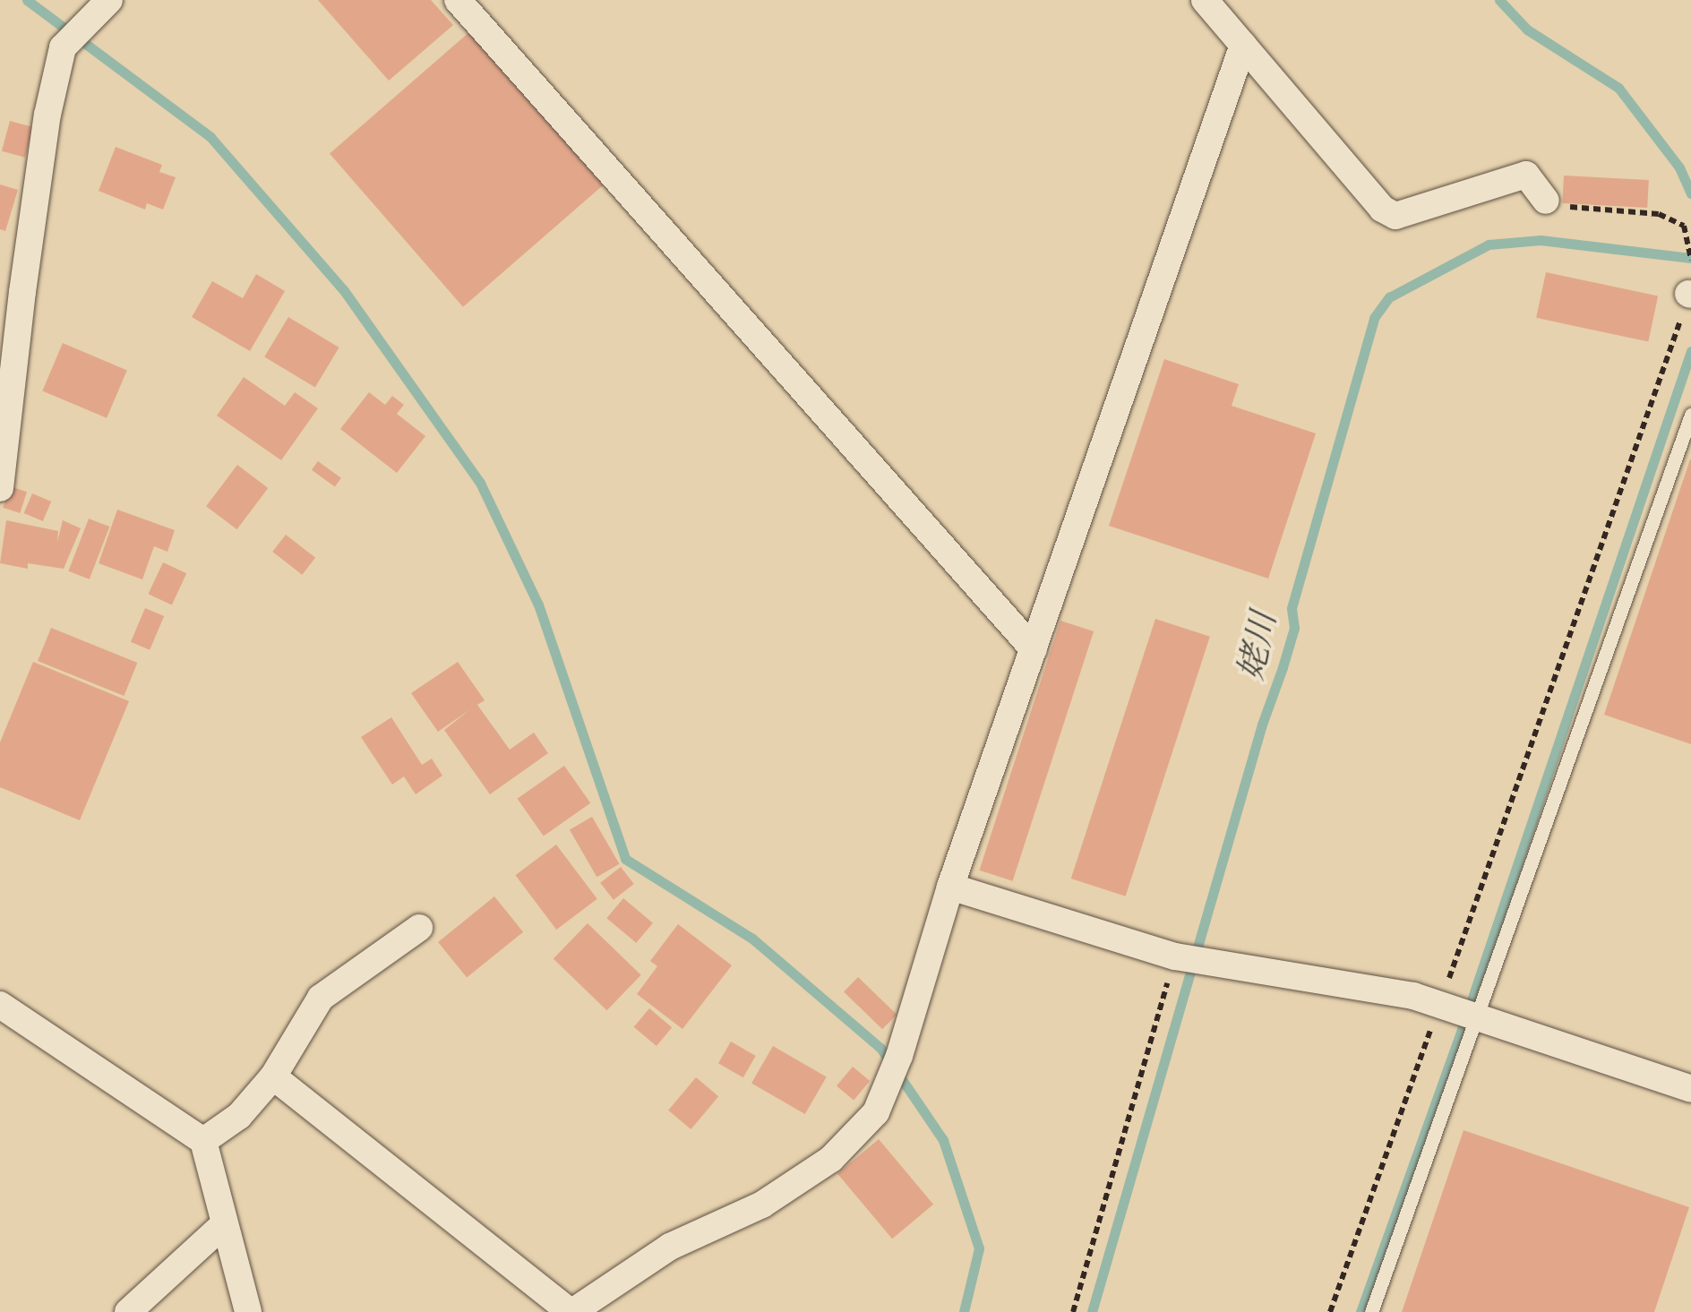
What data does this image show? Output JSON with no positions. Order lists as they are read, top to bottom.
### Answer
{
  "water": ["姥川"]
}
